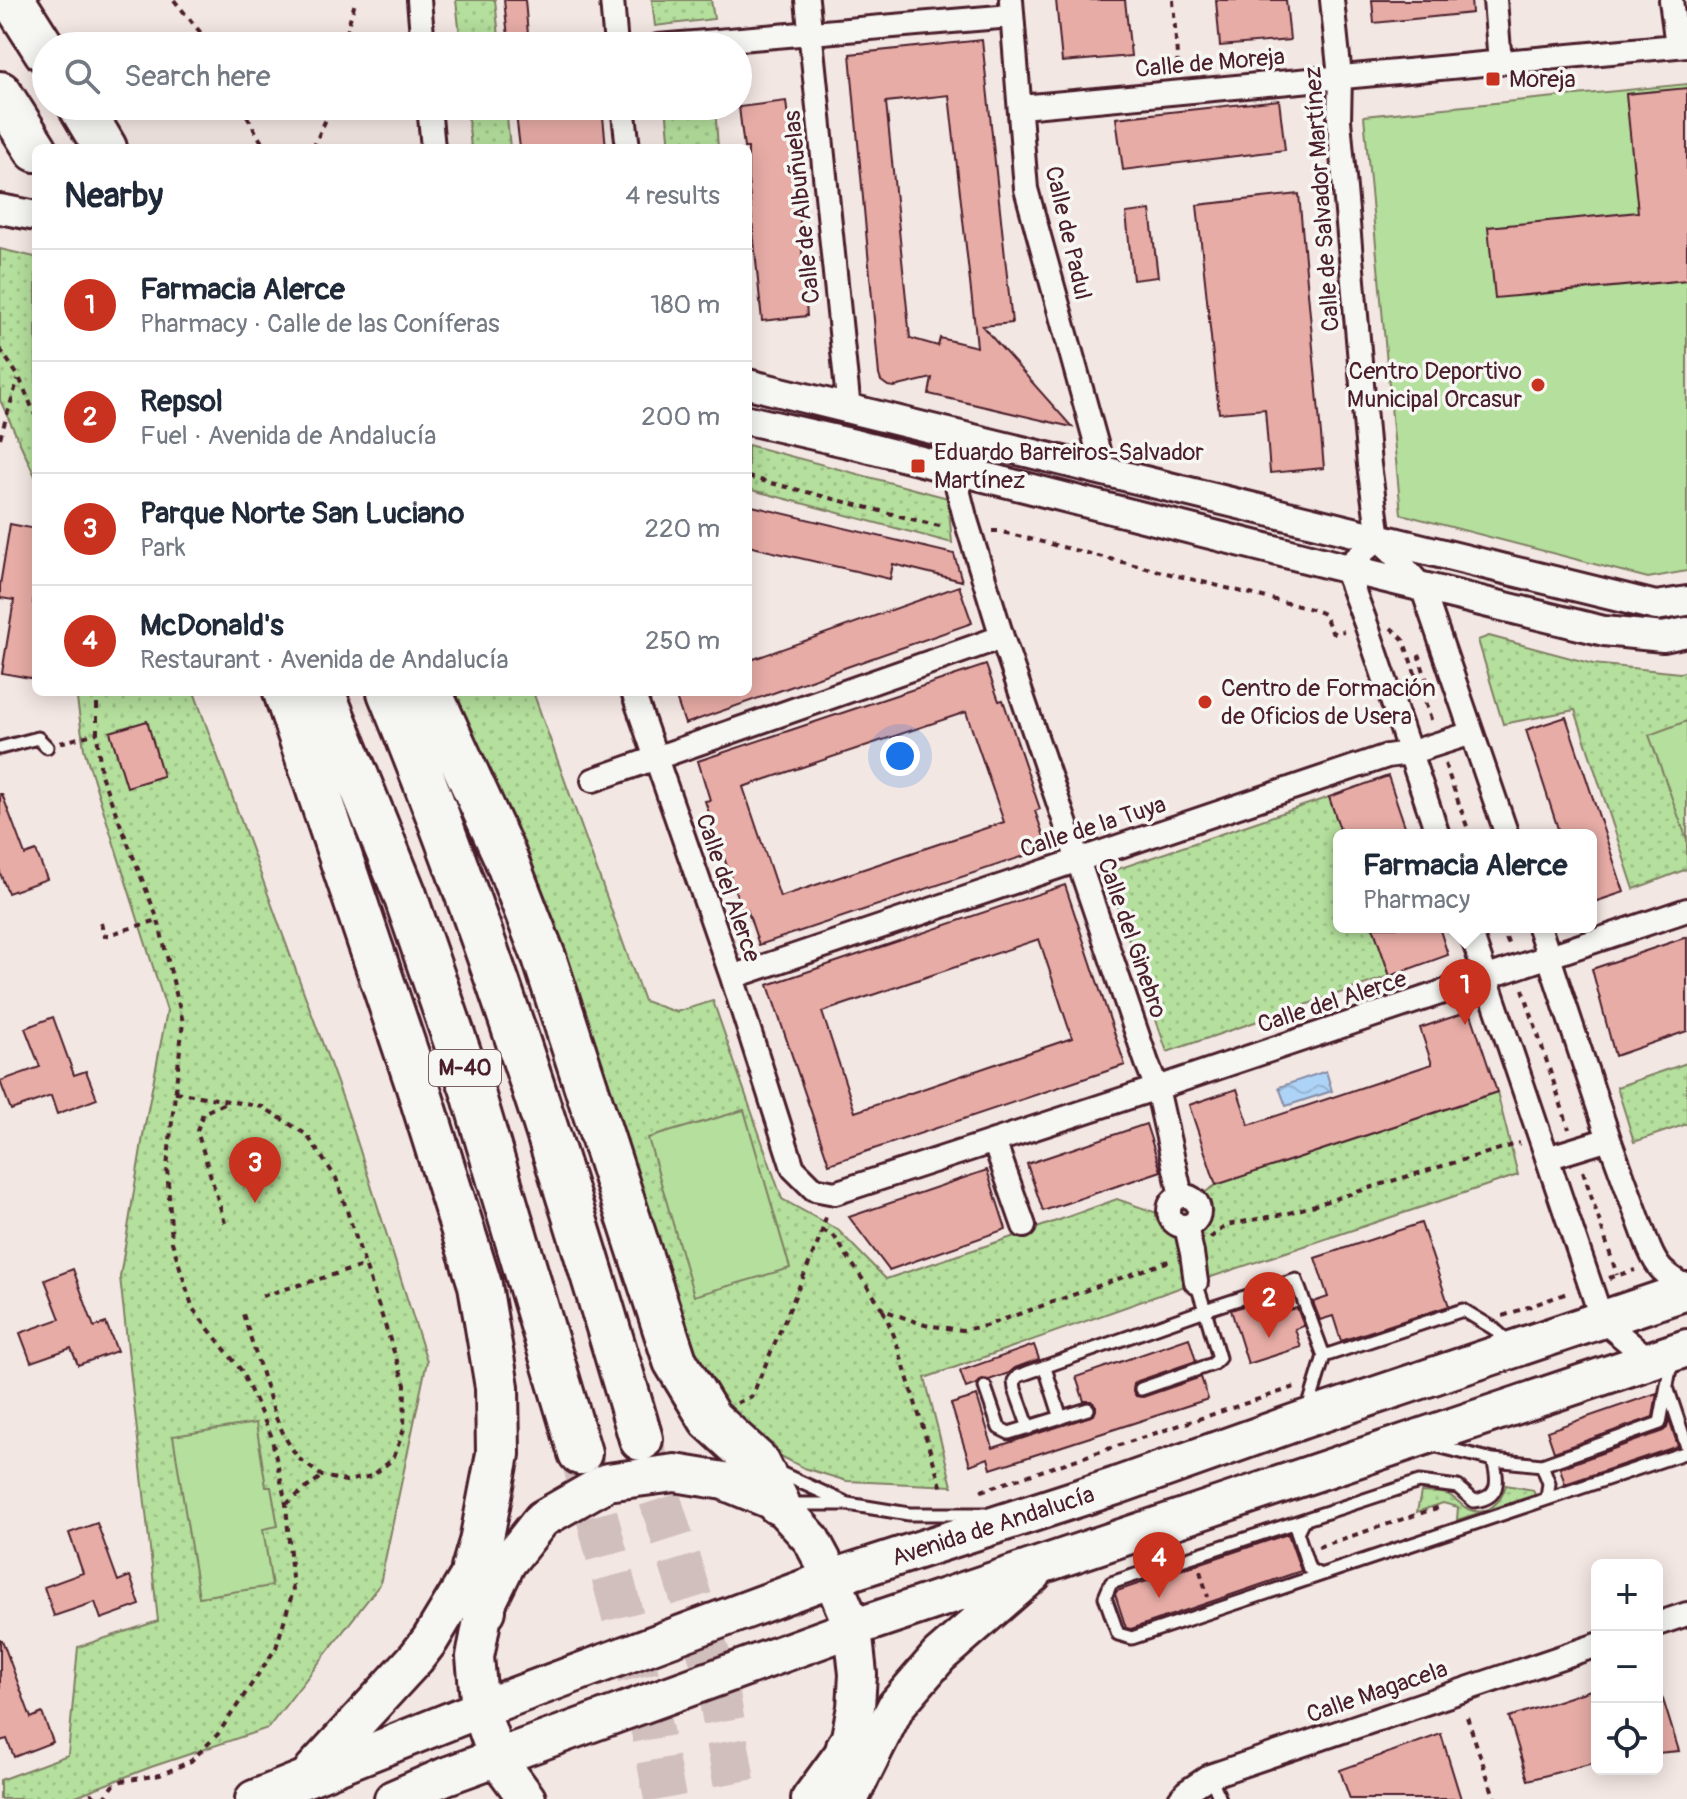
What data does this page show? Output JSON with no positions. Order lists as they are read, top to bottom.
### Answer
{
  "streets": {
    "highway": ["M-40"],
    "main road": ["Avenida de Andalucía"],
    "street": [
      "Calle de Moreja",
      "Calle de Salvador Martínez",
      "Calle de Albuñuelas",
      "Calle de Padul",
      "Calle de la Tuya",
      "Calle del Alerce",
      "Calle del Ginebro",
      "Calle Magacela"
    ]
  },
  "crossings": [
    ["Calle de Moreja", "Calle de Salvador Martínez"],
    ["Calle de Moreja", "Calle de Padul"],
    ["Calle de la Tuya", "Calle del Alerce"],
    ["Calle de la Tuya", "Calle del Ginebro"],
    ["Calle del Alerce", "Calle del Ginebro"]
  ],
  "places": {
    "transit": ["Moreja", "Eduardo Barreiros-Salvador Martínez"],
    "other": ["Centro Deportivo Municipal Orcasur", "Centro de Formación de Oficios de Usera"]
  },
  "page": {
    "search": "Search here",
    "heading": ["Nearby", "4 results"],
    "list": [
      {
        "mark": "1",
        "name": "Farmacia Alerce",
        "note": "Pharmacy · Calle de las Coníferas",
        "value": "180 m"
      },
      {
        "mark": "2",
        "name": "Repsol",
        "note": "Fuel · Avenida de Andalucía",
        "value": "200 m"
      },
      {
        "mark": "3",
        "name": "Parque Norte San Luciano",
        "note": "Park",
        "value": "220 m"
      },
      {
        "mark": "4",
        "name": "McDonald's",
        "note": "Restaurant · Avenida de Andalucía",
        "value": "250 m"
      }
    ],
    "popup": ["Farmacia Alerce", "Pharmacy"],
    "pins": [
      "1",
      "3",
      "2",
      "4"
    ],
    "map_buttons": ["+", "−"]
  }
}
